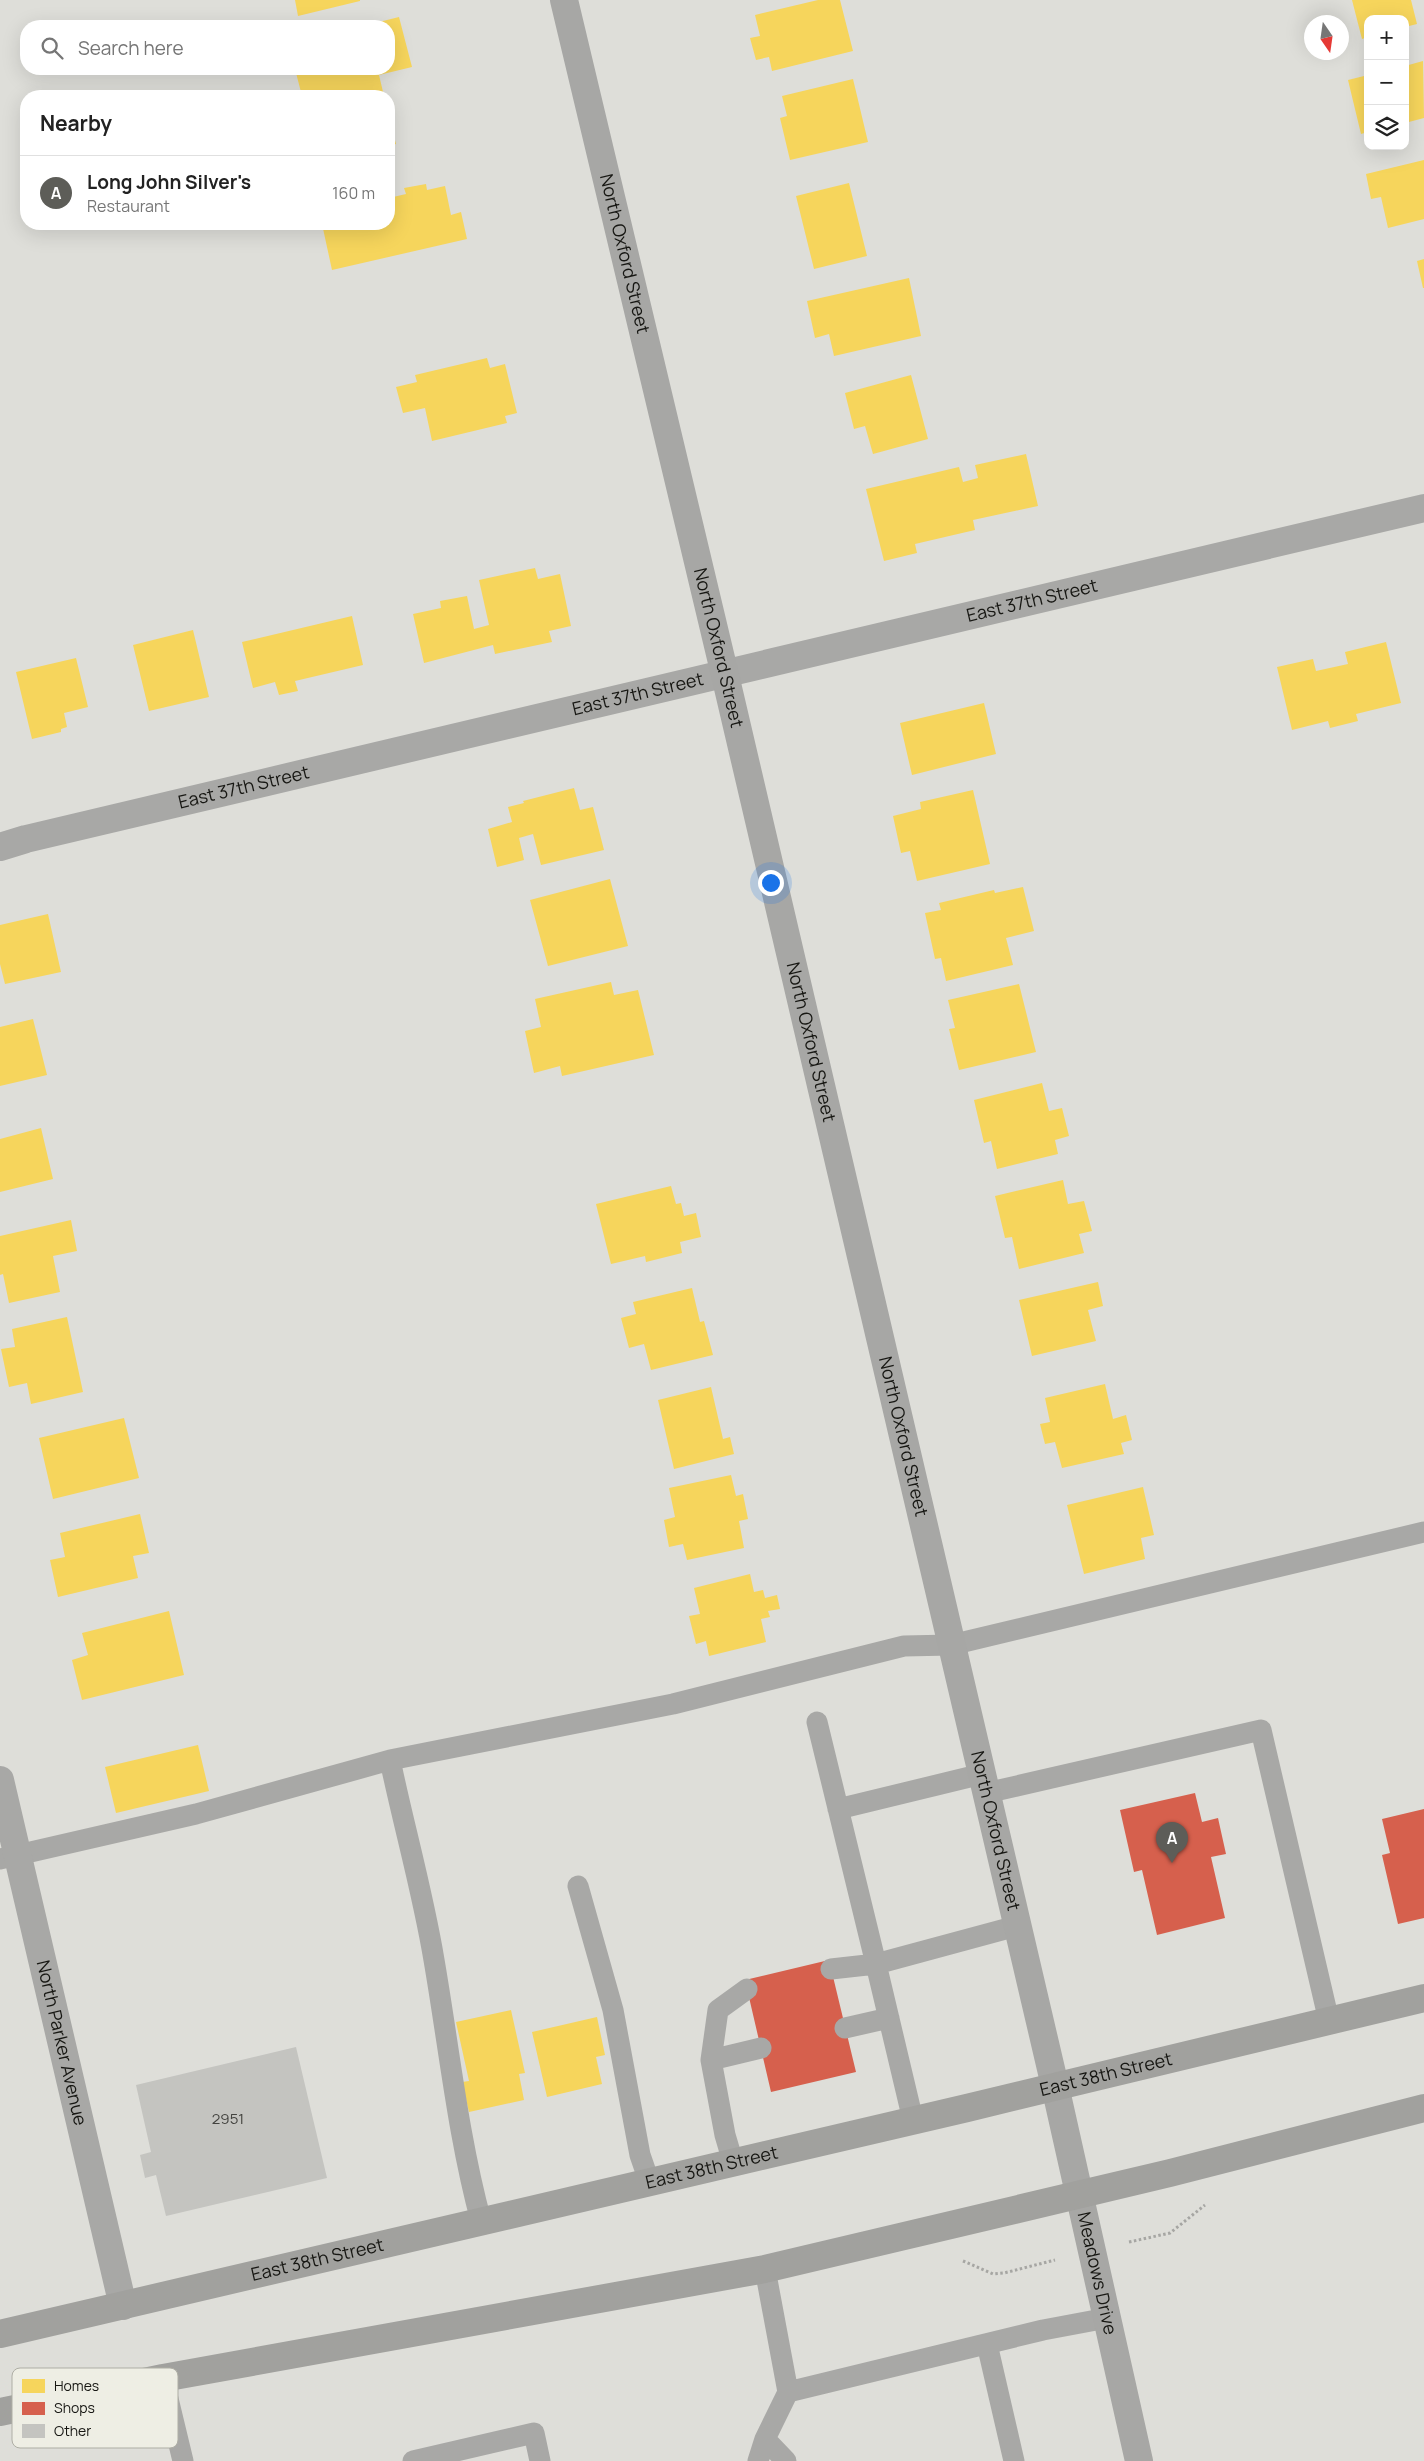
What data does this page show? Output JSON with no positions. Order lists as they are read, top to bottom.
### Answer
{
  "streets": {
    "main road": ["East 38th Street"],
    "street": [
      "North Oxford Street",
      "East 37th Street",
      "North Parker Avenue",
      "Meadows Drive"
    ]
  },
  "crossings": [
    ["North Oxford Street", "East 37th Street"],
    ["North Oxford Street", "East 38th Street"],
    ["North Oxford Street", "Meadows Drive"],
    ["North Parker Avenue", "East 38th Street"],
    ["East 38th Street", "Meadows Drive"]
  ],
  "house_numbers": ["2951"],
  "legend": ["Homes", "Shops", "Other"],
  "north": "bottom",
  "page": {
    "map_buttons": ["+", "−"],
    "search": "Search here",
    "heading": "Nearby",
    "list": [
      {
        "mark": "A",
        "name": "Long John Silver's",
        "note": "Restaurant",
        "value": "160 m"
      }
    ],
    "pins": "A"
  }
}
